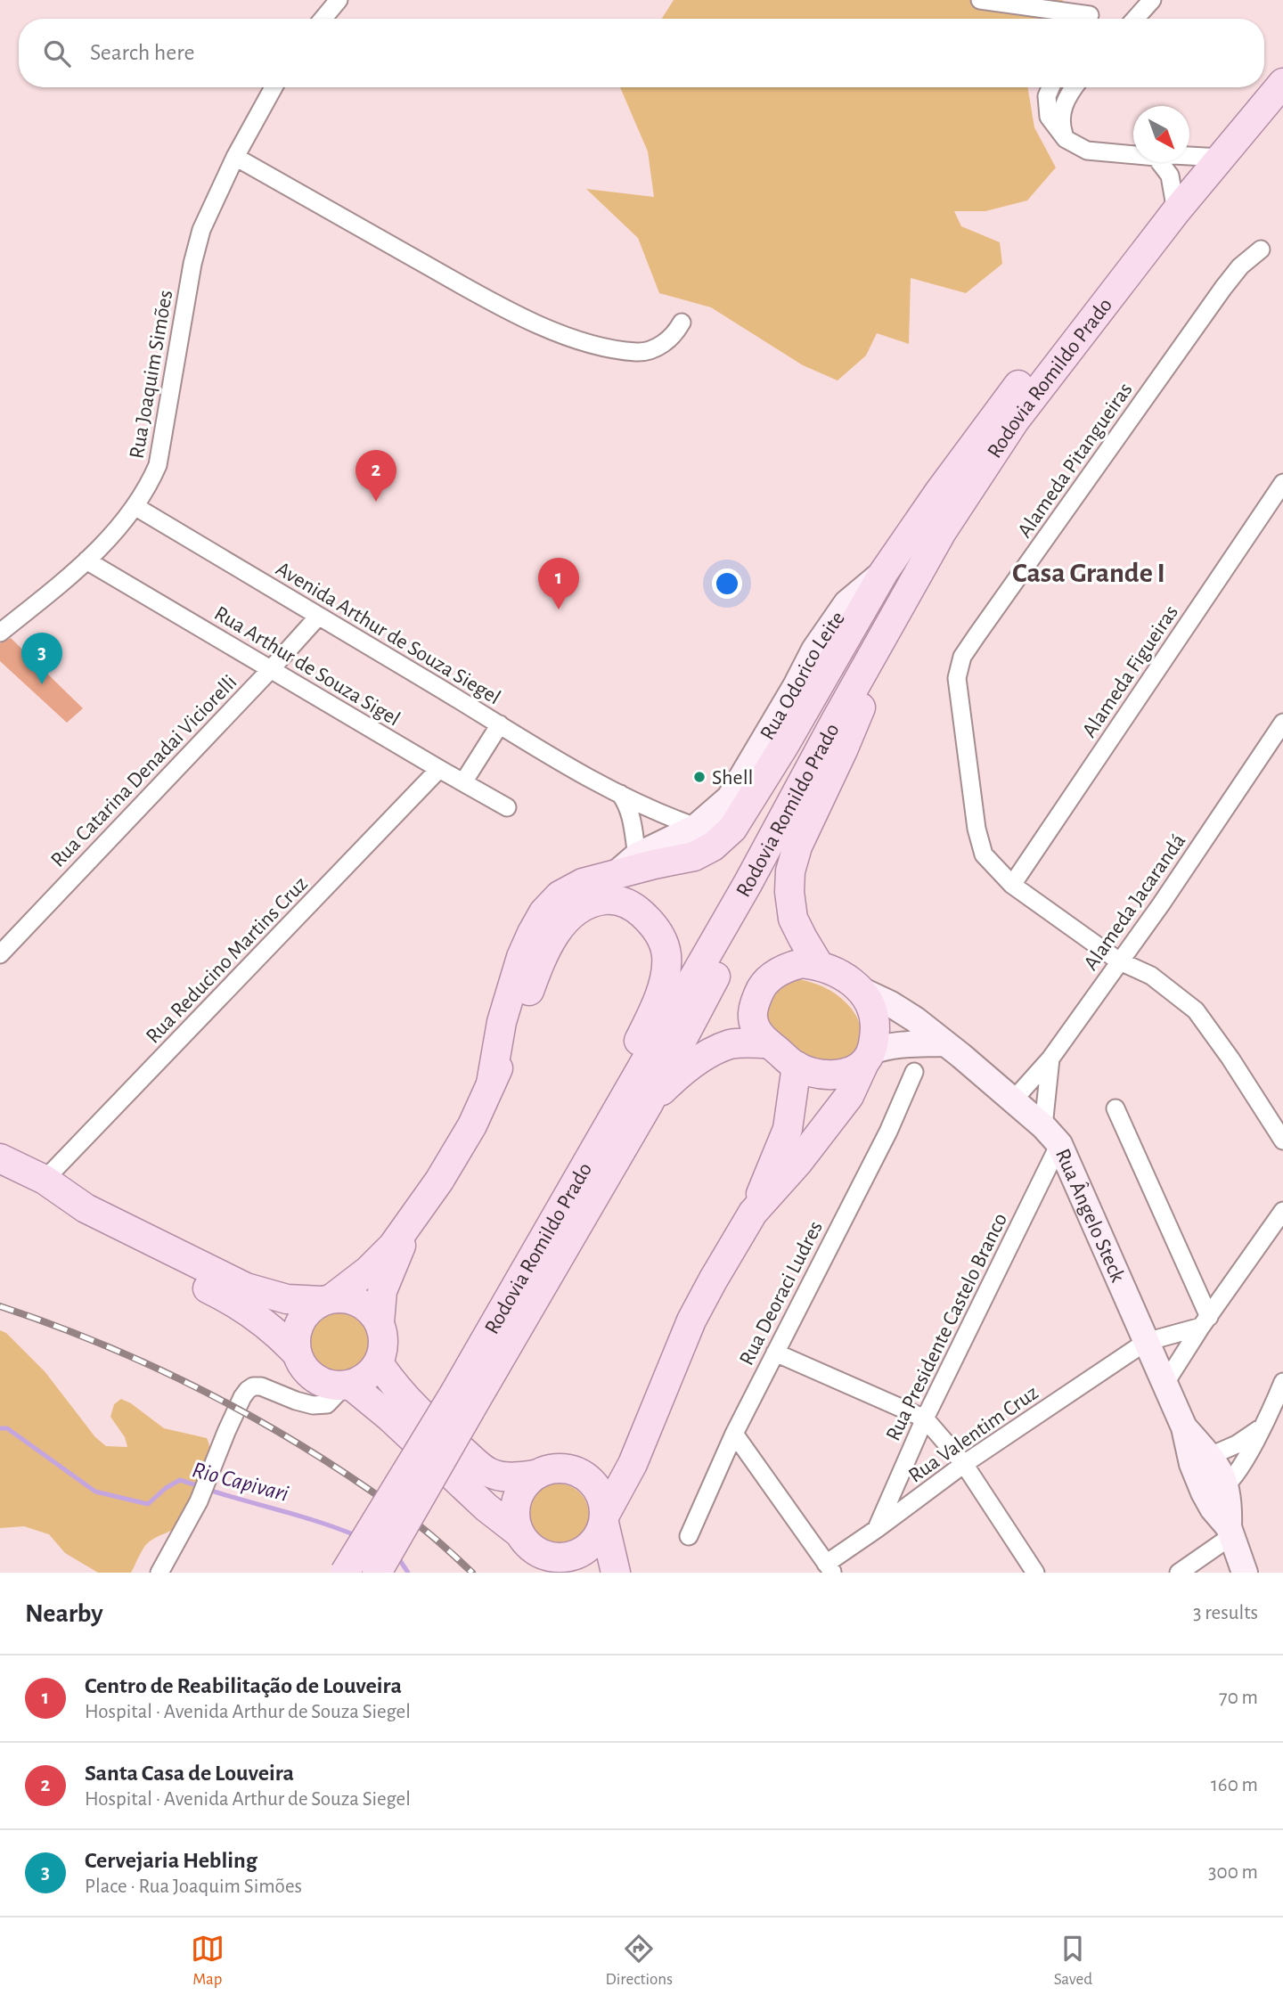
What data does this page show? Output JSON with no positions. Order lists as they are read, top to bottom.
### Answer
{
  "streets": {
    "main road": ["Rodovia Romildo Prado", "Rua Odorico Leite", "Rua Ângelo Steck"],
    "street": [
      "Rua Joaquim Simões",
      "Alameda Pitangueiras",
      "Avenida Arthur de Souza Siegel",
      "Rua Arthur de Souza Sigel",
      "Alameda Figueiras",
      "Rua Catarina Denadai Viciorelli",
      "Alameda Jacarandá",
      "Rua Reducino Martins Cruz",
      "Rua Deoraci Ludres",
      "Rua Presidente Castelo Branco",
      "Rua Valentim Cruz"
    ]
  },
  "crossings": [
    ["Rua Joaquim Simões", "Avenida Arthur de Souza Siegel"],
    ["Rua Joaquim Simões", "Rua Arthur de Souza Sigel"],
    ["Alameda Pitangueiras", "Alameda Figueiras"],
    ["Alameda Pitangueiras", "Alameda Jacarandá"],
    ["Avenida Arthur de Souza Siegel", "Rua Odorico Leite"],
    ["Avenida Arthur de Souza Siegel", "Rua Catarina Denadai Viciorelli"],
    ["Rua Arthur de Souza Sigel", "Rua Catarina Denadai Viciorelli"],
    ["Rua Arthur de Souza Sigel", "Rua Reducino Martins Cruz"],
    ["Alameda Jacarandá", "Rua Ângelo Steck"],
    ["Rua Ângelo Steck", "Rua Presidente Castelo Branco"],
    ["Rua Ângelo Steck", "Rua Valentim Cruz"],
    ["Rua Presidente Castelo Branco", "Rua Valentim Cruz"]
  ],
  "districts": ["Casa Grande I"],
  "water": ["Rio Capivari"],
  "places": ["Shell"],
  "north": "bottom right",
  "page": {
    "search": "Search here",
    "pins": ["2", "1", "3"],
    "heading": ["Nearby", "3 results"],
    "list": [
      {
        "mark": "1",
        "name": "Centro de Reabilitação de Louveira",
        "note": "Hospital · Avenida Arthur de Souza Siegel",
        "value": "70 m"
      },
      {
        "mark": "2",
        "name": "Santa Casa de Louveira",
        "note": "Hospital · Avenida Arthur de Souza Siegel",
        "value": "160 m"
      },
      {
        "mark": "3",
        "name": "Cervejaria Hebling",
        "note": "Place · Rua Joaquim Simões",
        "value": "300 m"
      }
    ],
    "nav": ["Map", "Directions", "Saved"]
  }
}
